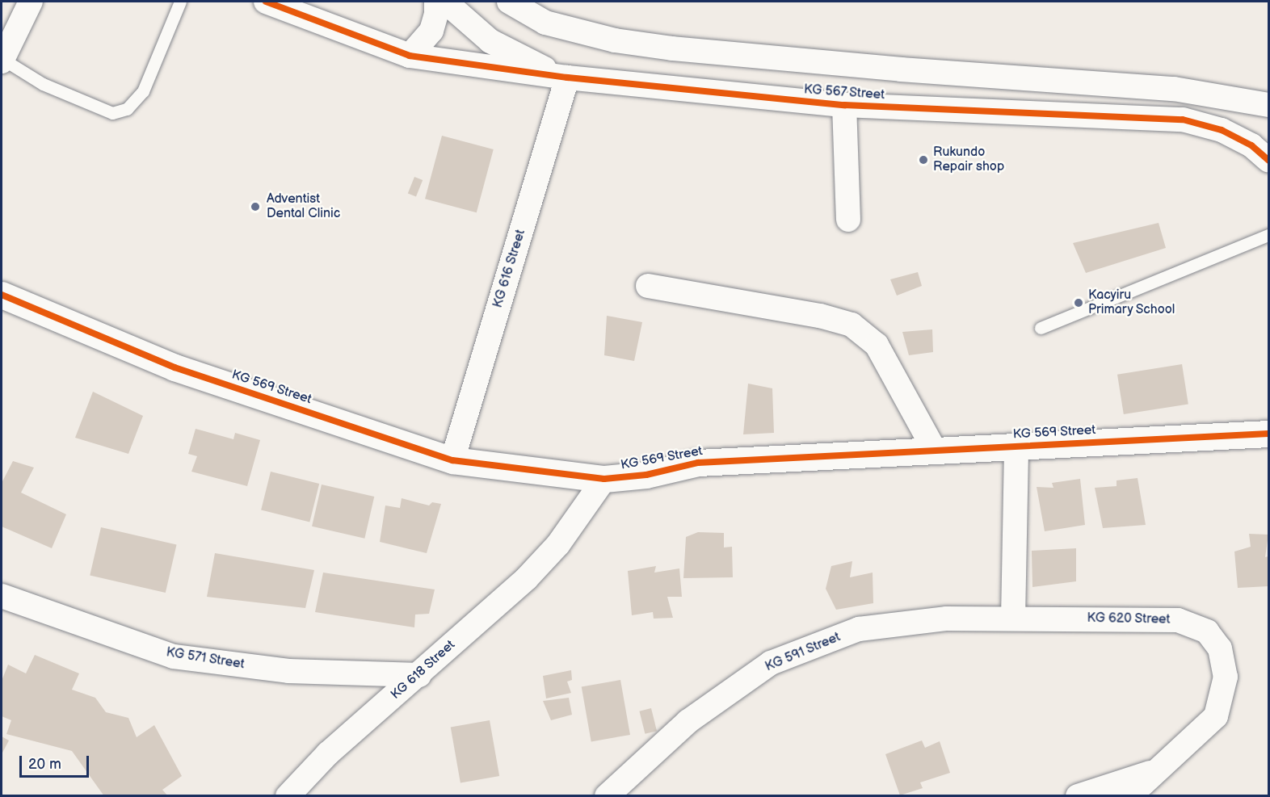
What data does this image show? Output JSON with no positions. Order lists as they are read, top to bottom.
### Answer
{
  "streets": {
    "street": [
      "KG 567 Street",
      "KG 616 Street",
      "KG 569 Street",
      "KG 620 Street",
      "KG 591 Street",
      "KG 571 Street",
      "KG 618 Street"
    ]
  },
  "crossings": [
    ["KG 567 Street", "KG 616 Street"],
    ["KG 616 Street", "KG 569 Street"],
    ["KG 569 Street", "KG 618 Street"],
    ["KG 620 Street", "KG 591 Street"],
    ["KG 571 Street", "KG 618 Street"]
  ],
  "places": ["Rukundo Repair shop", "Adventist Dental Clinic", "Kacyiru Primary School"],
  "scale_bar": "20 m"
}
